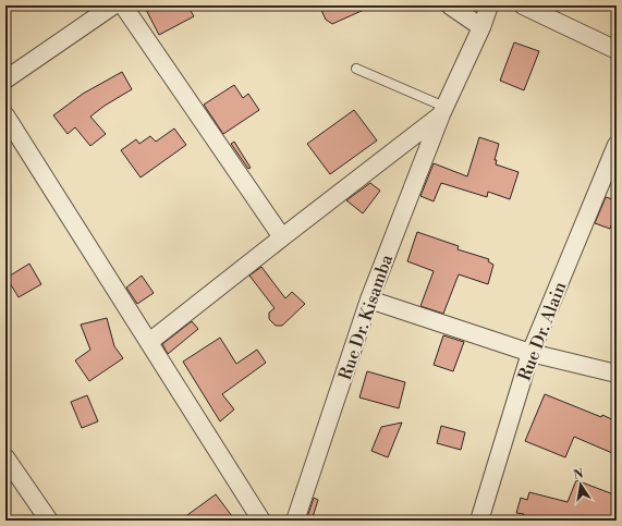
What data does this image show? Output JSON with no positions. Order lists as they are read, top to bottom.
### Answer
{
  "streets": {
    "street": ["Rue Dr. Kisamba", "Rue Dr. Alain"]
  },
  "north": "top"
}
